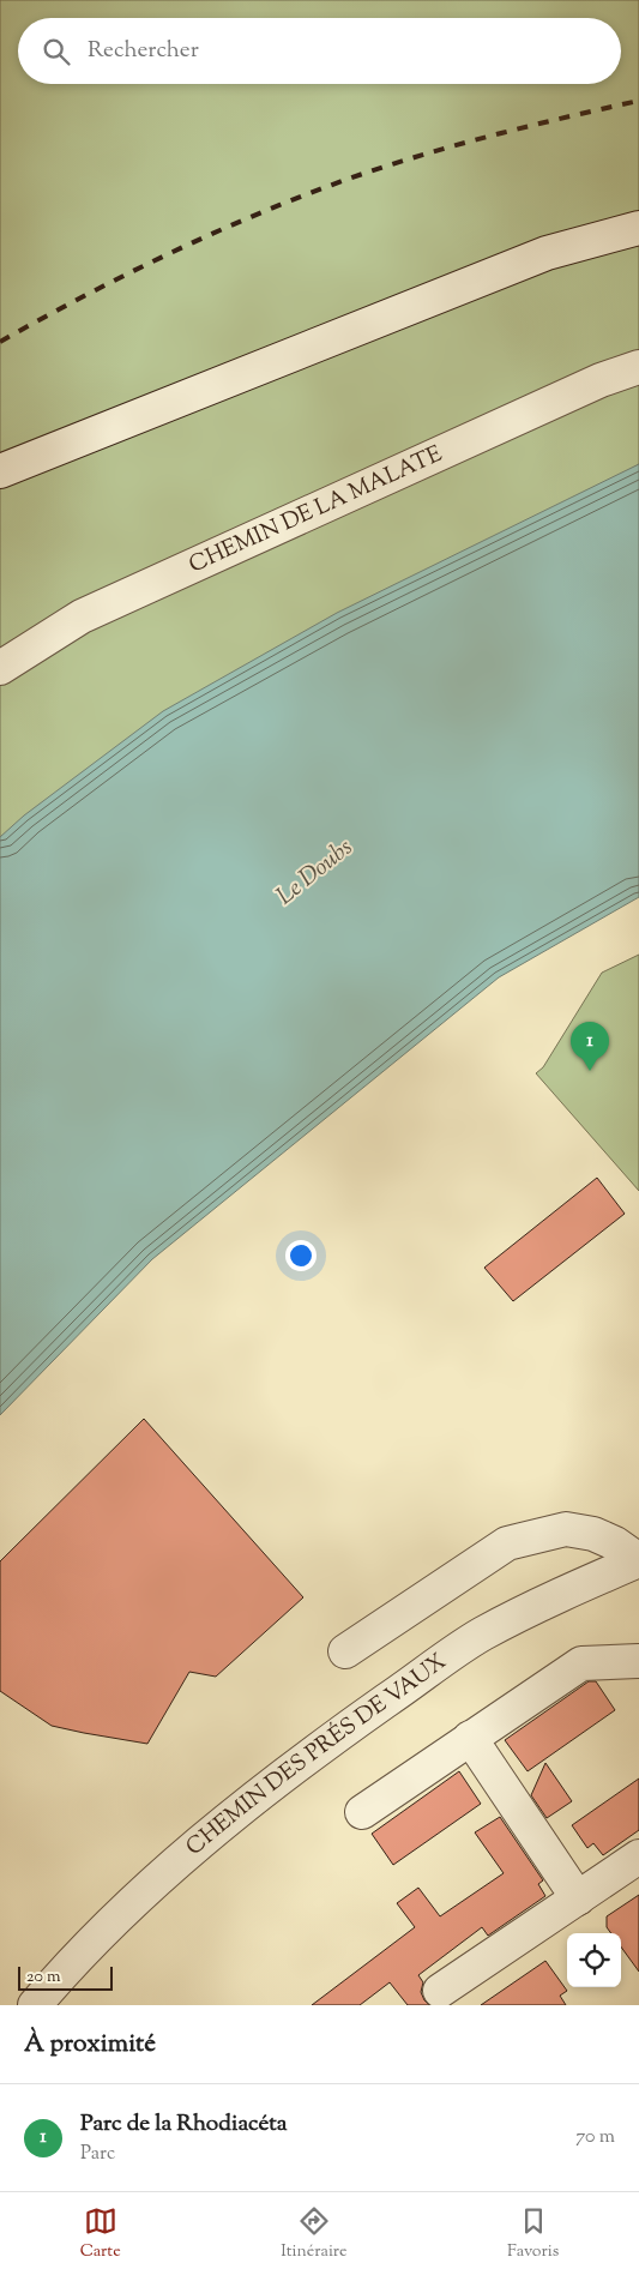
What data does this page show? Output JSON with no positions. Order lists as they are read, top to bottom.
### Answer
{
  "streets": {
    "street": ["CHEMIN DE LA MALATE", "CHEMIN DES PRÉS DE VAUX"]
  },
  "water": ["Le Doubs"],
  "scale_bar": "20 m",
  "page": {
    "search": "Rechercher",
    "pins": "1",
    "scale": "20 m",
    "heading": "À proximité",
    "list": [
      {
        "mark": "1",
        "name": "Parc de la Rhodiacéta",
        "note": "Parc",
        "value": "70 m"
      }
    ],
    "nav": ["Carte", "Itinéraire", "Favoris"]
  }
}
